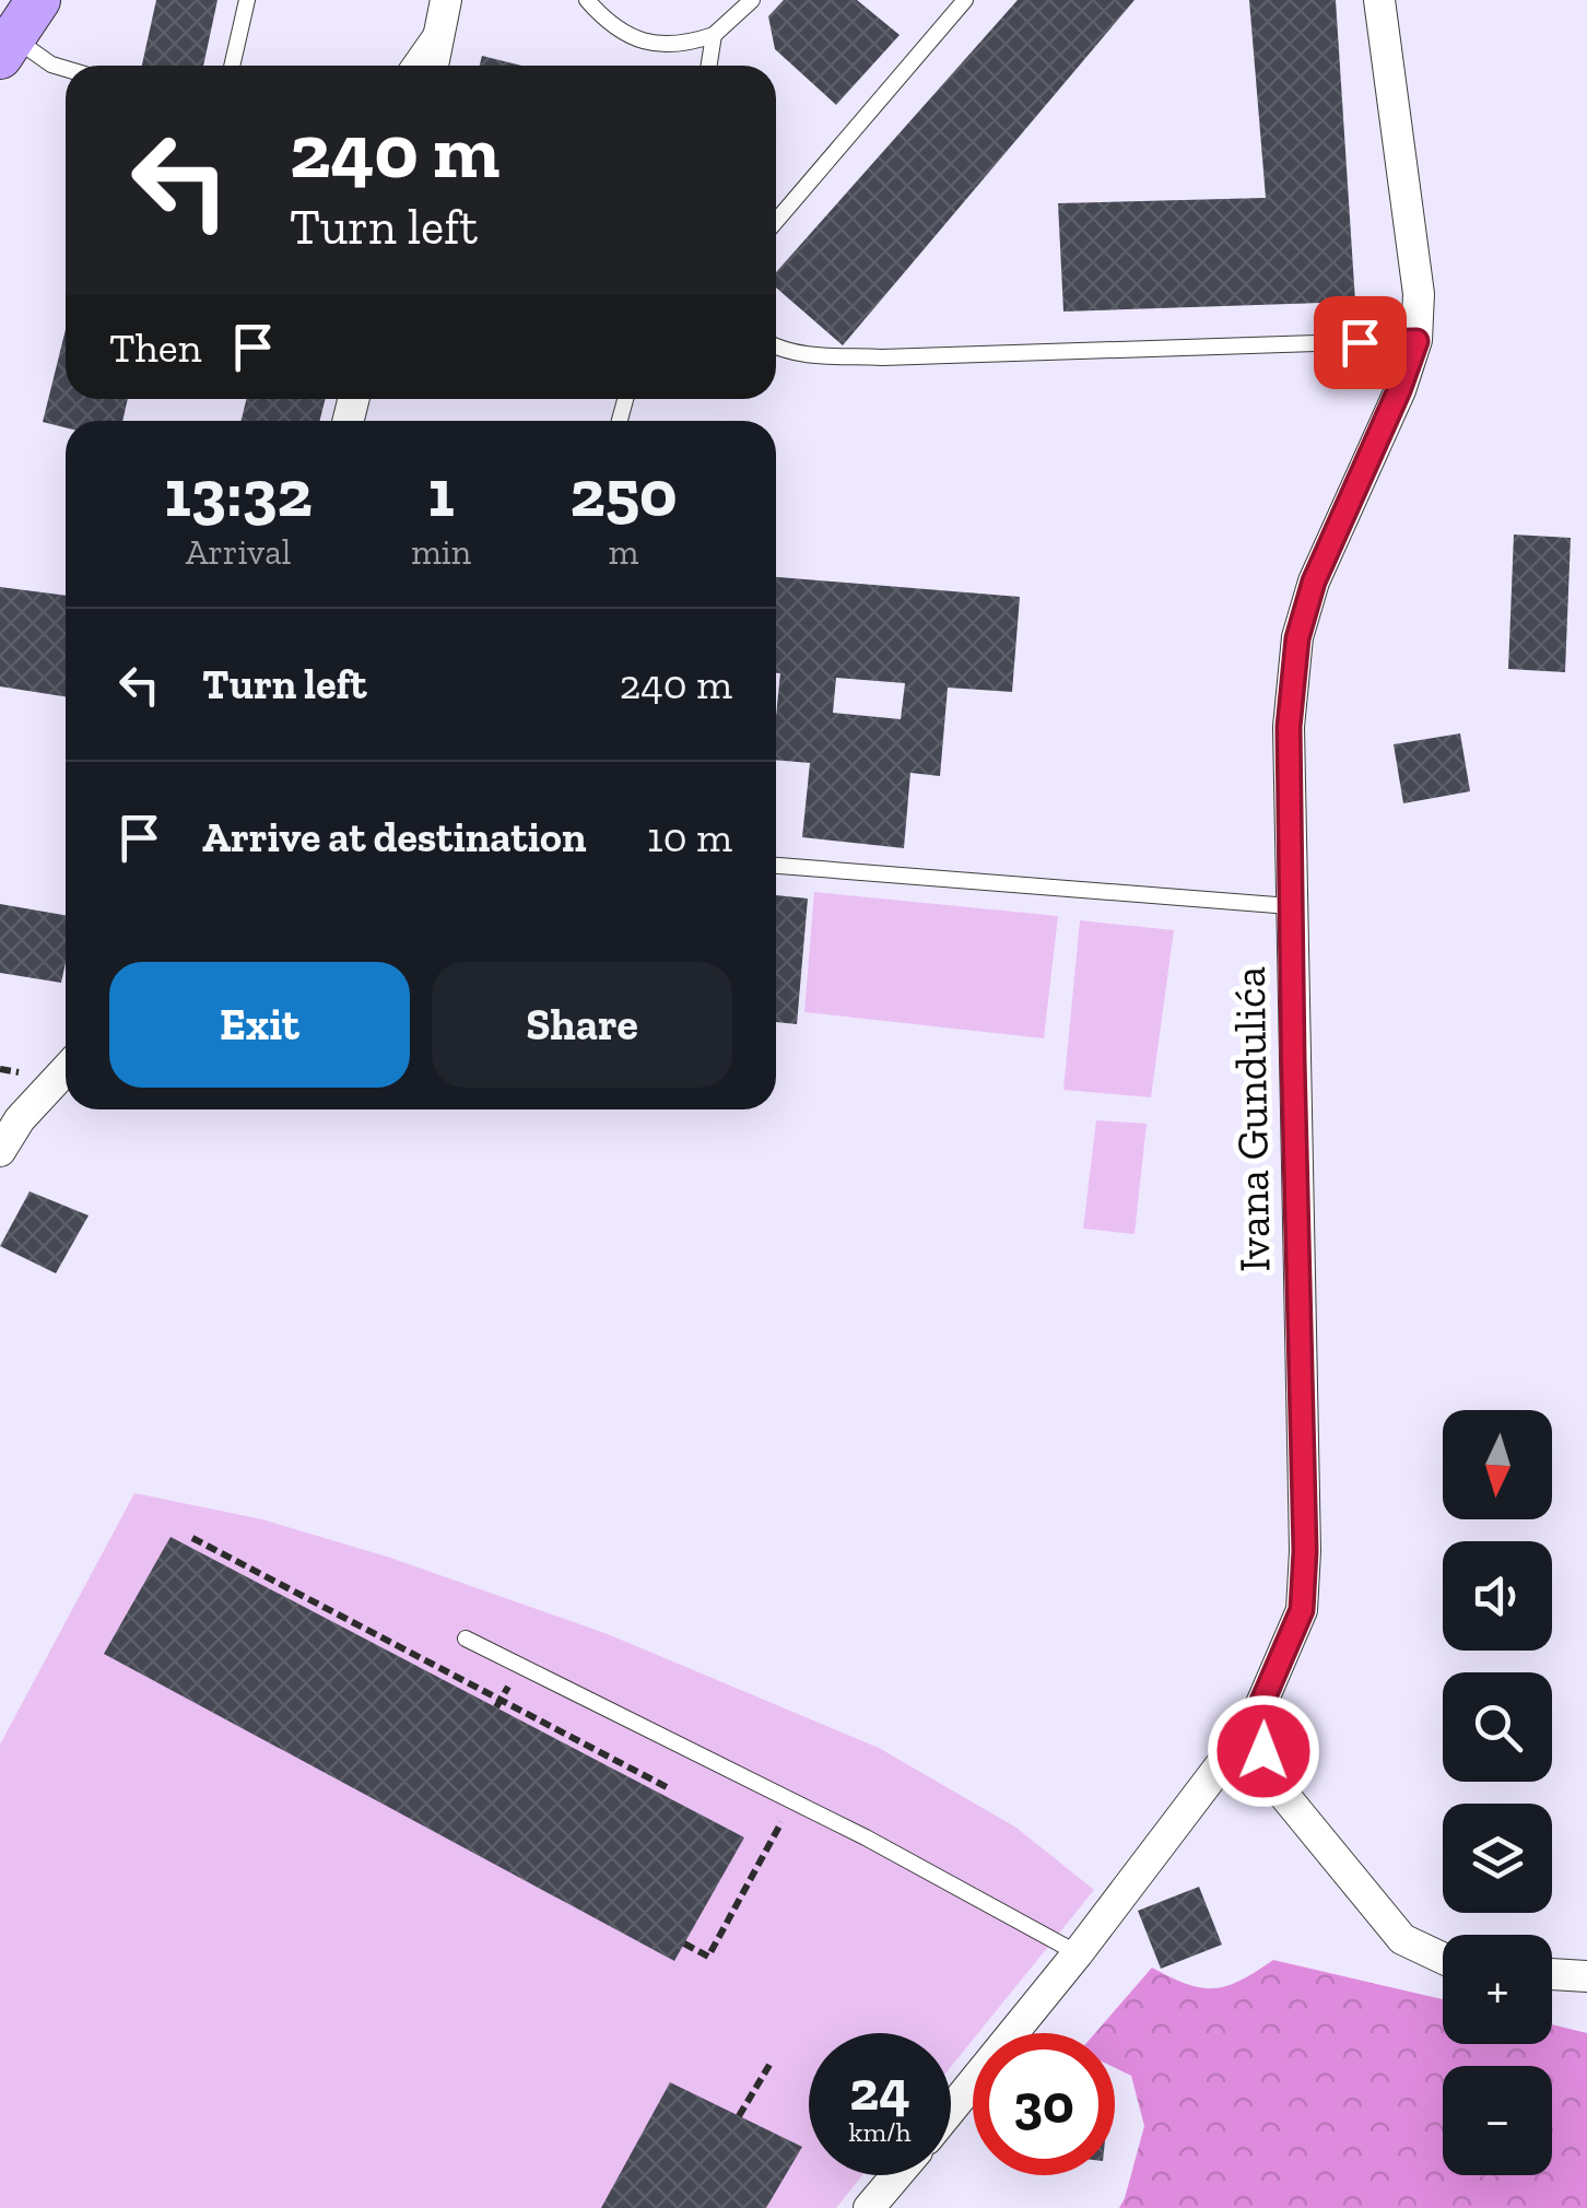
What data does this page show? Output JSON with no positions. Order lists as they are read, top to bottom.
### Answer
{
  "streets": {
    "street": ["Ivana Gundulića"]
  },
  "north": "bottom",
  "page": {
    "turn": ["240 m", "Turn left"],
    "then": "Then",
    "eta": [
      "13:32",
      "Arrival",
      "1",
      "min",
      "250",
      "m"
    ],
    "list": [
      {
        "name": "Turn left",
        "value": "240 m"
      },
      {
        "name": "Arrive at destination",
        "value": "10 m"
      }
    ],
    "buttons": ["Exit", "Share"],
    "map_buttons": ["+", "−"],
    "speed": "24 km/h",
    "limit": "30"
  }
}
